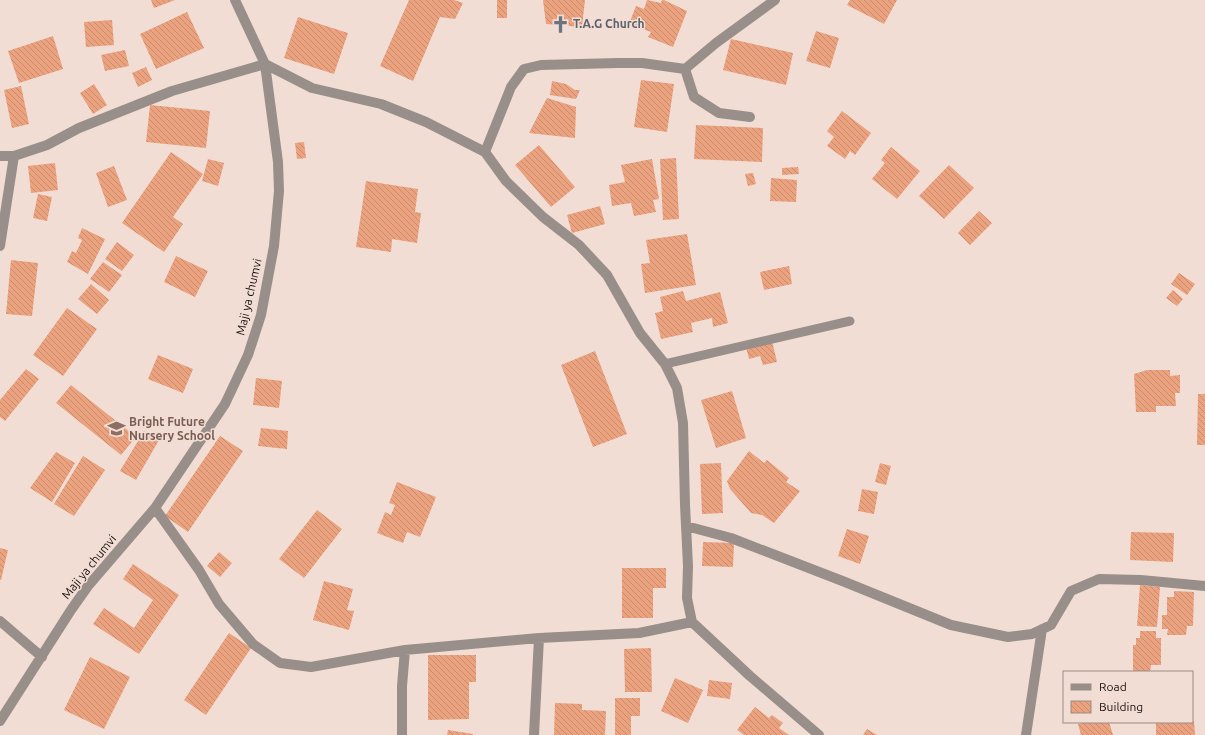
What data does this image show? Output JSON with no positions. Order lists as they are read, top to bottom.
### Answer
{
  "streets": {
    "street": ["Maji ya chumvi"]
  },
  "places": {
    "church": ["T.A.G Church"],
    "school or university": ["Bright Future Nursery School"]
  },
  "legend": ["Road", "Building"]
}
